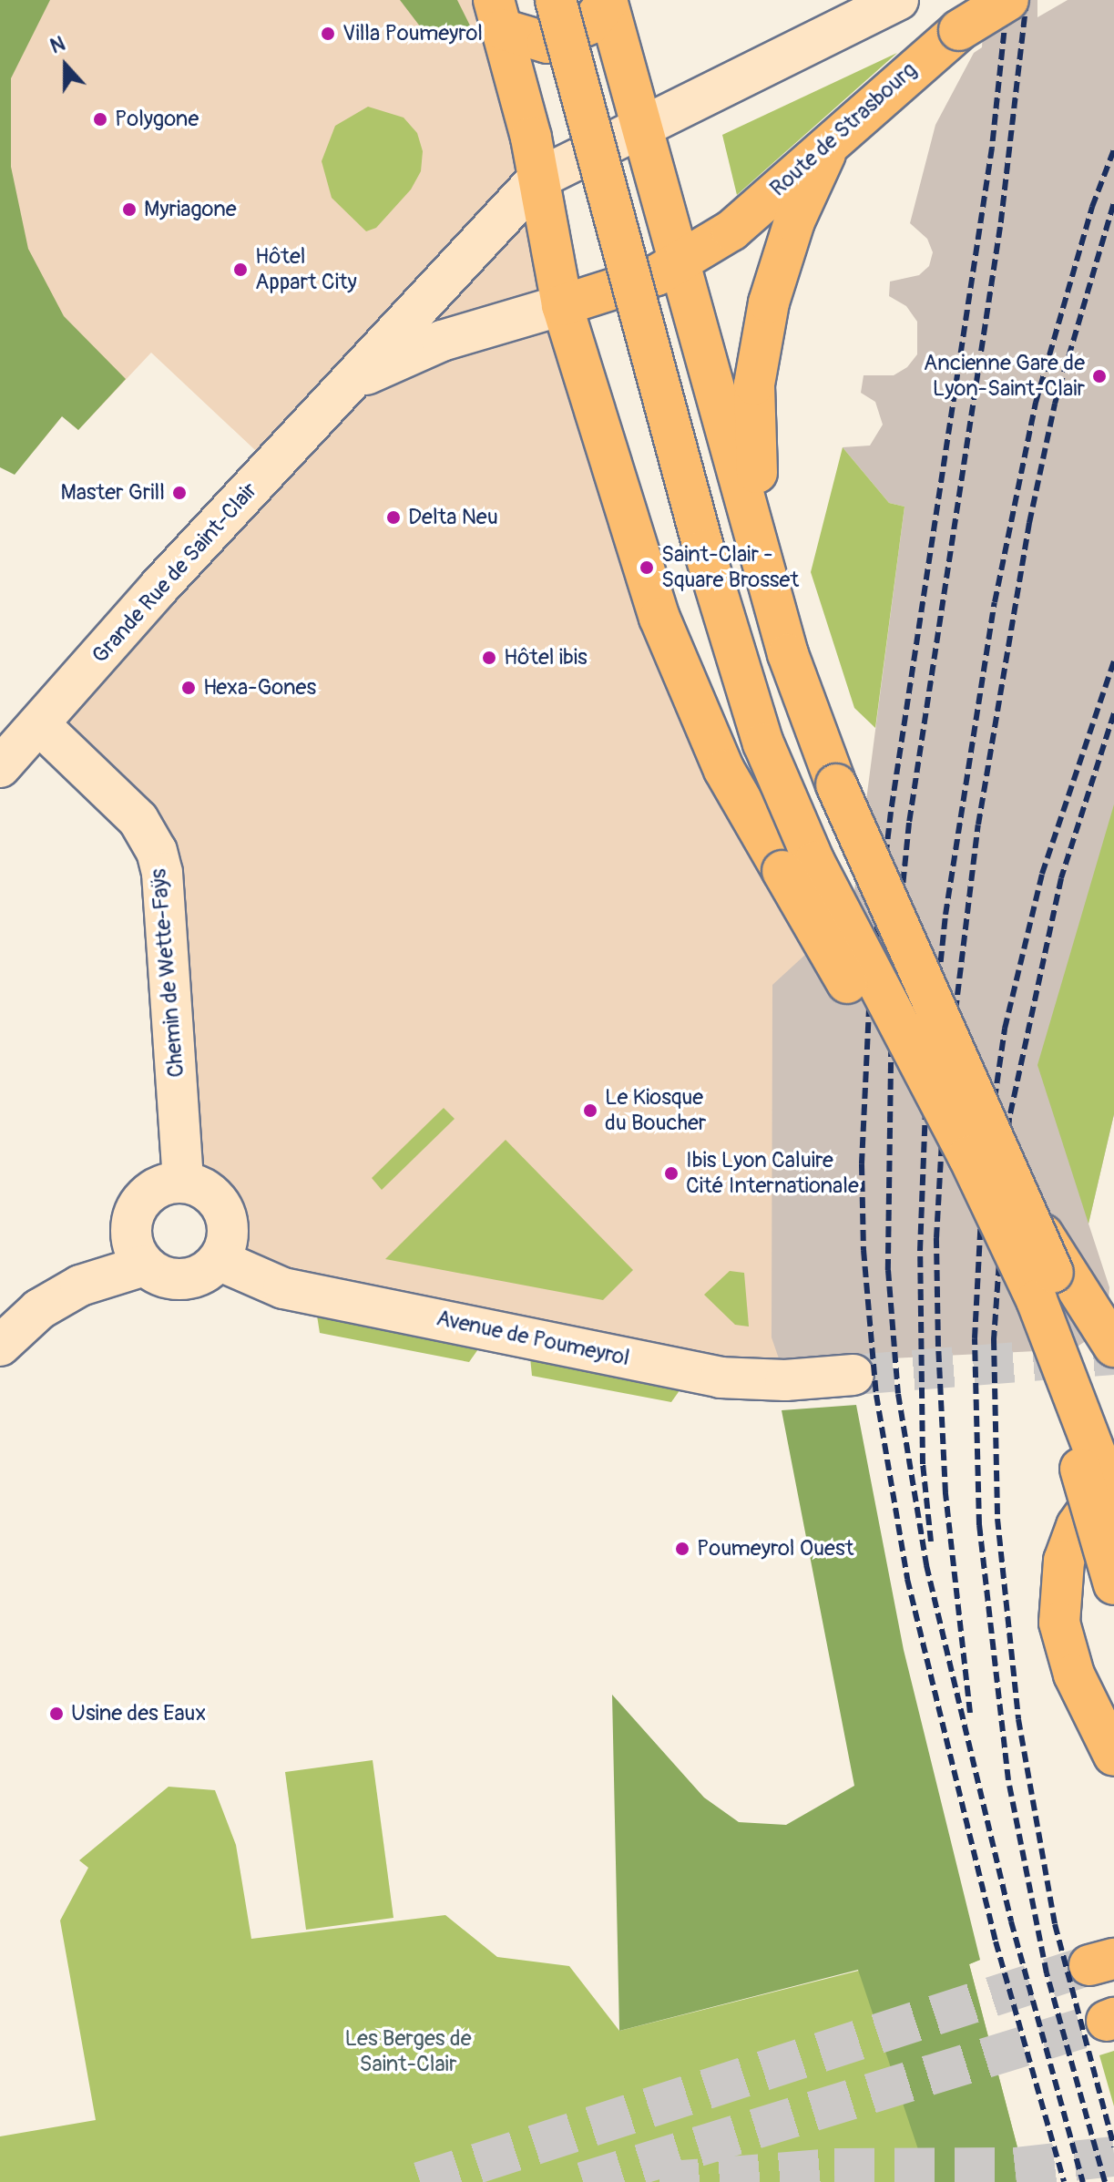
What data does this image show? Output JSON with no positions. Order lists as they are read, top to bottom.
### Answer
{
  "streets": {
    "main road": [
      "Route de Strasbourg",
      "Grande Rue de Saint-Clair",
      "Chemin de Wette-Faÿs",
      "Avenue de Poumeyrol"
    ]
  },
  "crossings": [
    ["Route de Strasbourg", "Grande Rue de Saint-Clair"],
    ["Grande Rue de Saint-Clair", "Chemin de Wette-Faÿs"],
    ["Chemin de Wette-Faÿs", "Avenue de Poumeyrol"]
  ],
  "parks": ["Les Berges de Saint-Clair"],
  "places": [
    "Villa Poumeyrol",
    "Polygone",
    "Myriagone",
    "Hôtel Appart City",
    "Ancienne Gare de Lyon-Saint-Clair",
    "Master Grill",
    "Delta Neu",
    "Saint-Clair - Square Brosset",
    "Hôtel ibis",
    "Hexa-Gones",
    "Le Kiosque du Boucher",
    "Ibis Lyon Caluire Cité Internationale",
    "Poumeyrol Ouest",
    "Usine des Eaux"
  ],
  "north": "top"
}
